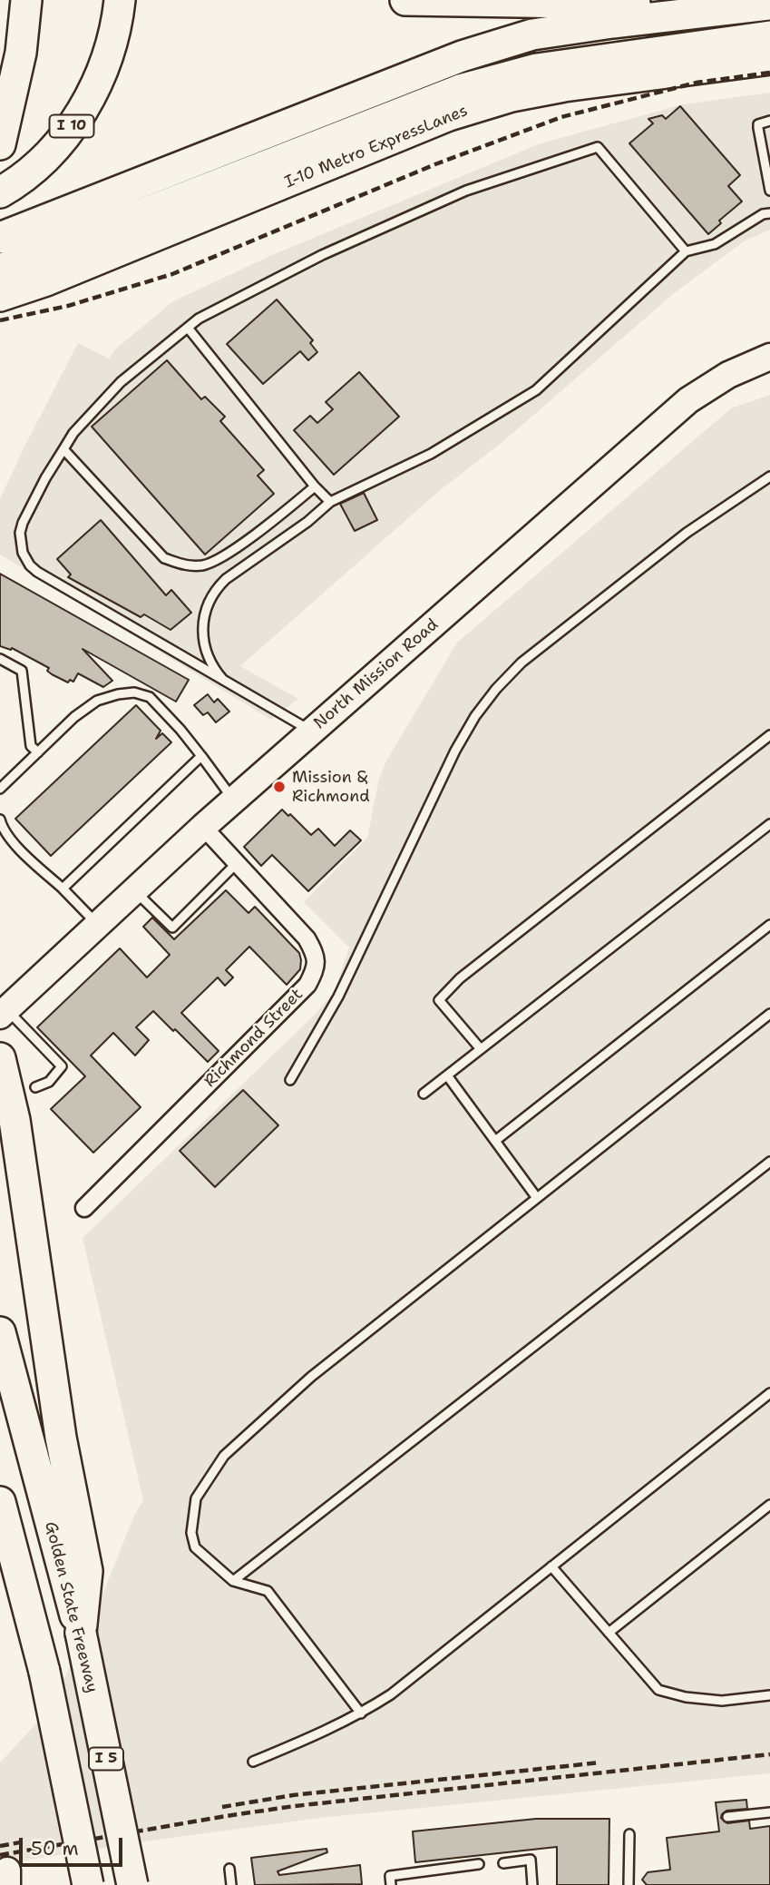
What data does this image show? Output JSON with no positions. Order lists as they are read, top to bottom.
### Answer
{
  "streets": {
    "highway": [
      "I 10",
      "I-10 Metro ExpressLanes",
      "Golden State Freeway",
      "I 5"
    ],
    "main road": ["North Mission Road"],
    "street": ["Richmond Street"]
  },
  "crossings": [
    ["North Mission Road", "Richmond Street"]
  ],
  "places": ["Mission & Richmond"],
  "scale_bar": "50 m"
}
